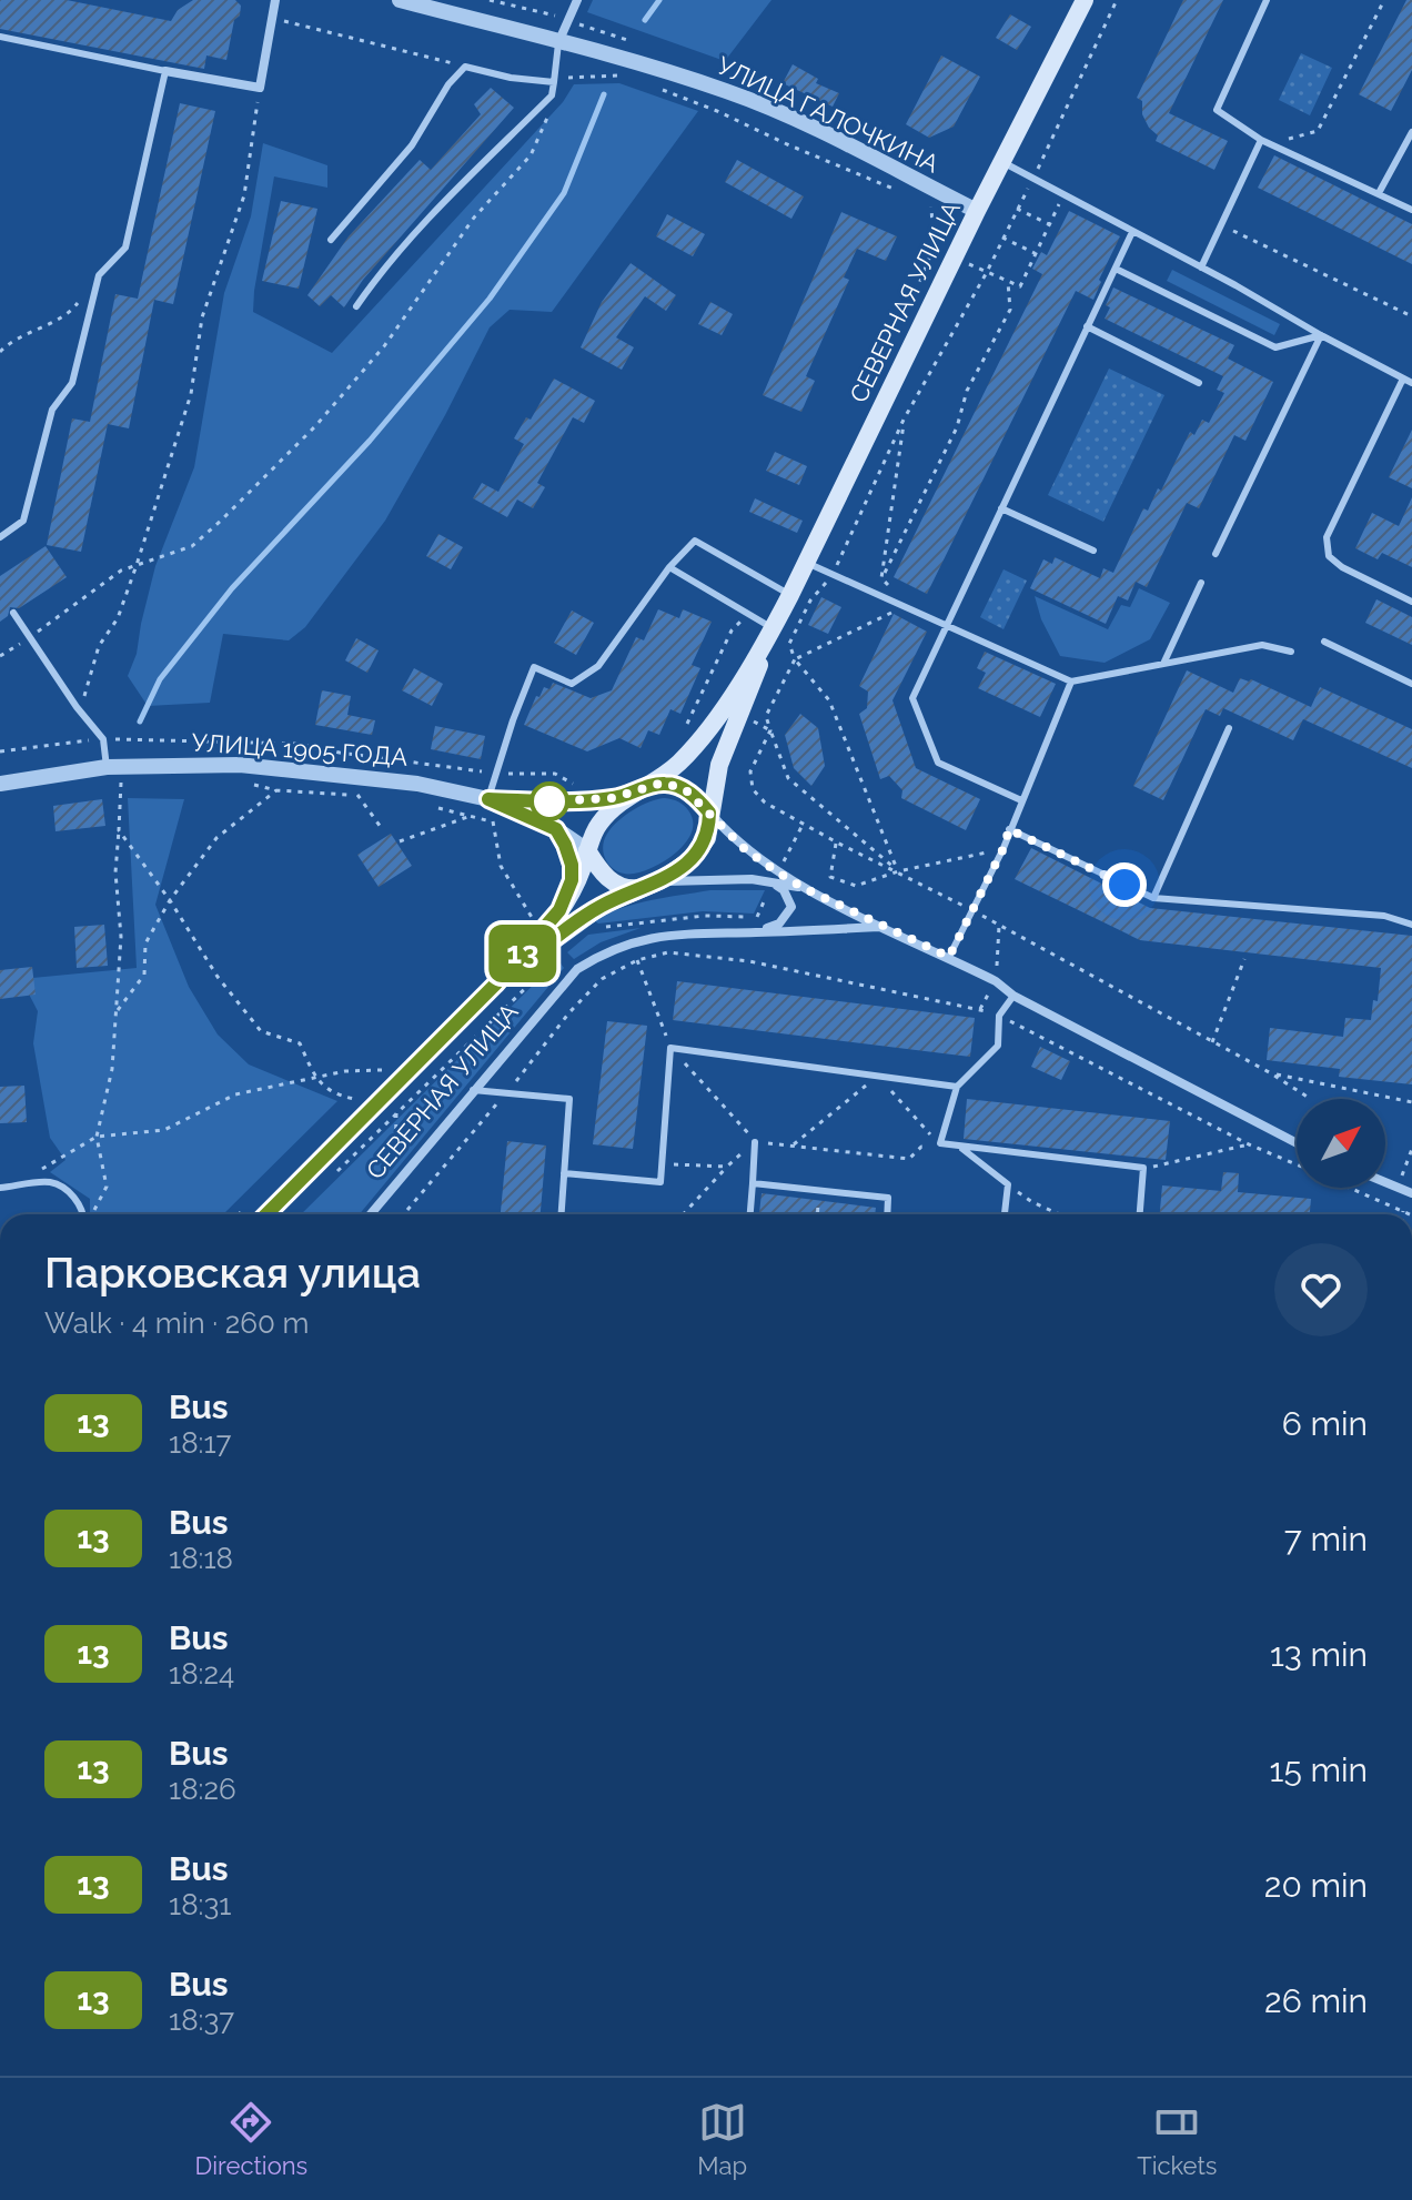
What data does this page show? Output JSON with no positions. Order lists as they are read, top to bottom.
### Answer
{
  "streets": {
    "main road": ["СЕВЕРНАЯ УЛИЦА"],
    "street": ["УЛИЦА ГАЛОЧКИНА", "УЛИЦА 1905 ГОДА"]
  },
  "crossings": [
    ["УЛИЦА ГАЛОЧКИНА", "СЕВЕРНАЯ УЛИЦА"],
    ["СЕВЕРНАЯ УЛИЦА", "УЛИЦА 1905 ГОДА"]
  ],
  "lines": ["bus line 13"],
  "north": "top right",
  "page": {
    "on_map": "13",
    "heading": ["Парковская улица", "Walk · 4 min · 260 m"],
    "list": [
      {
        "mark": "13",
        "name": "Bus",
        "note": "18:17",
        "value": "6 min"
      },
      {
        "mark": "13",
        "name": "Bus",
        "note": "18:18",
        "value": "7 min"
      },
      {
        "mark": "13",
        "name": "Bus",
        "note": "18:24",
        "value": "13 min"
      },
      {
        "mark": "13",
        "name": "Bus",
        "note": "18:26",
        "value": "15 min"
      },
      {
        "mark": "13",
        "name": "Bus",
        "note": "18:31",
        "value": "20 min"
      },
      {
        "mark": "13",
        "name": "Bus",
        "note": "18:37",
        "value": "26 min"
      }
    ],
    "tabs": ["Directions", "Map", "Tickets"]
  }
}
